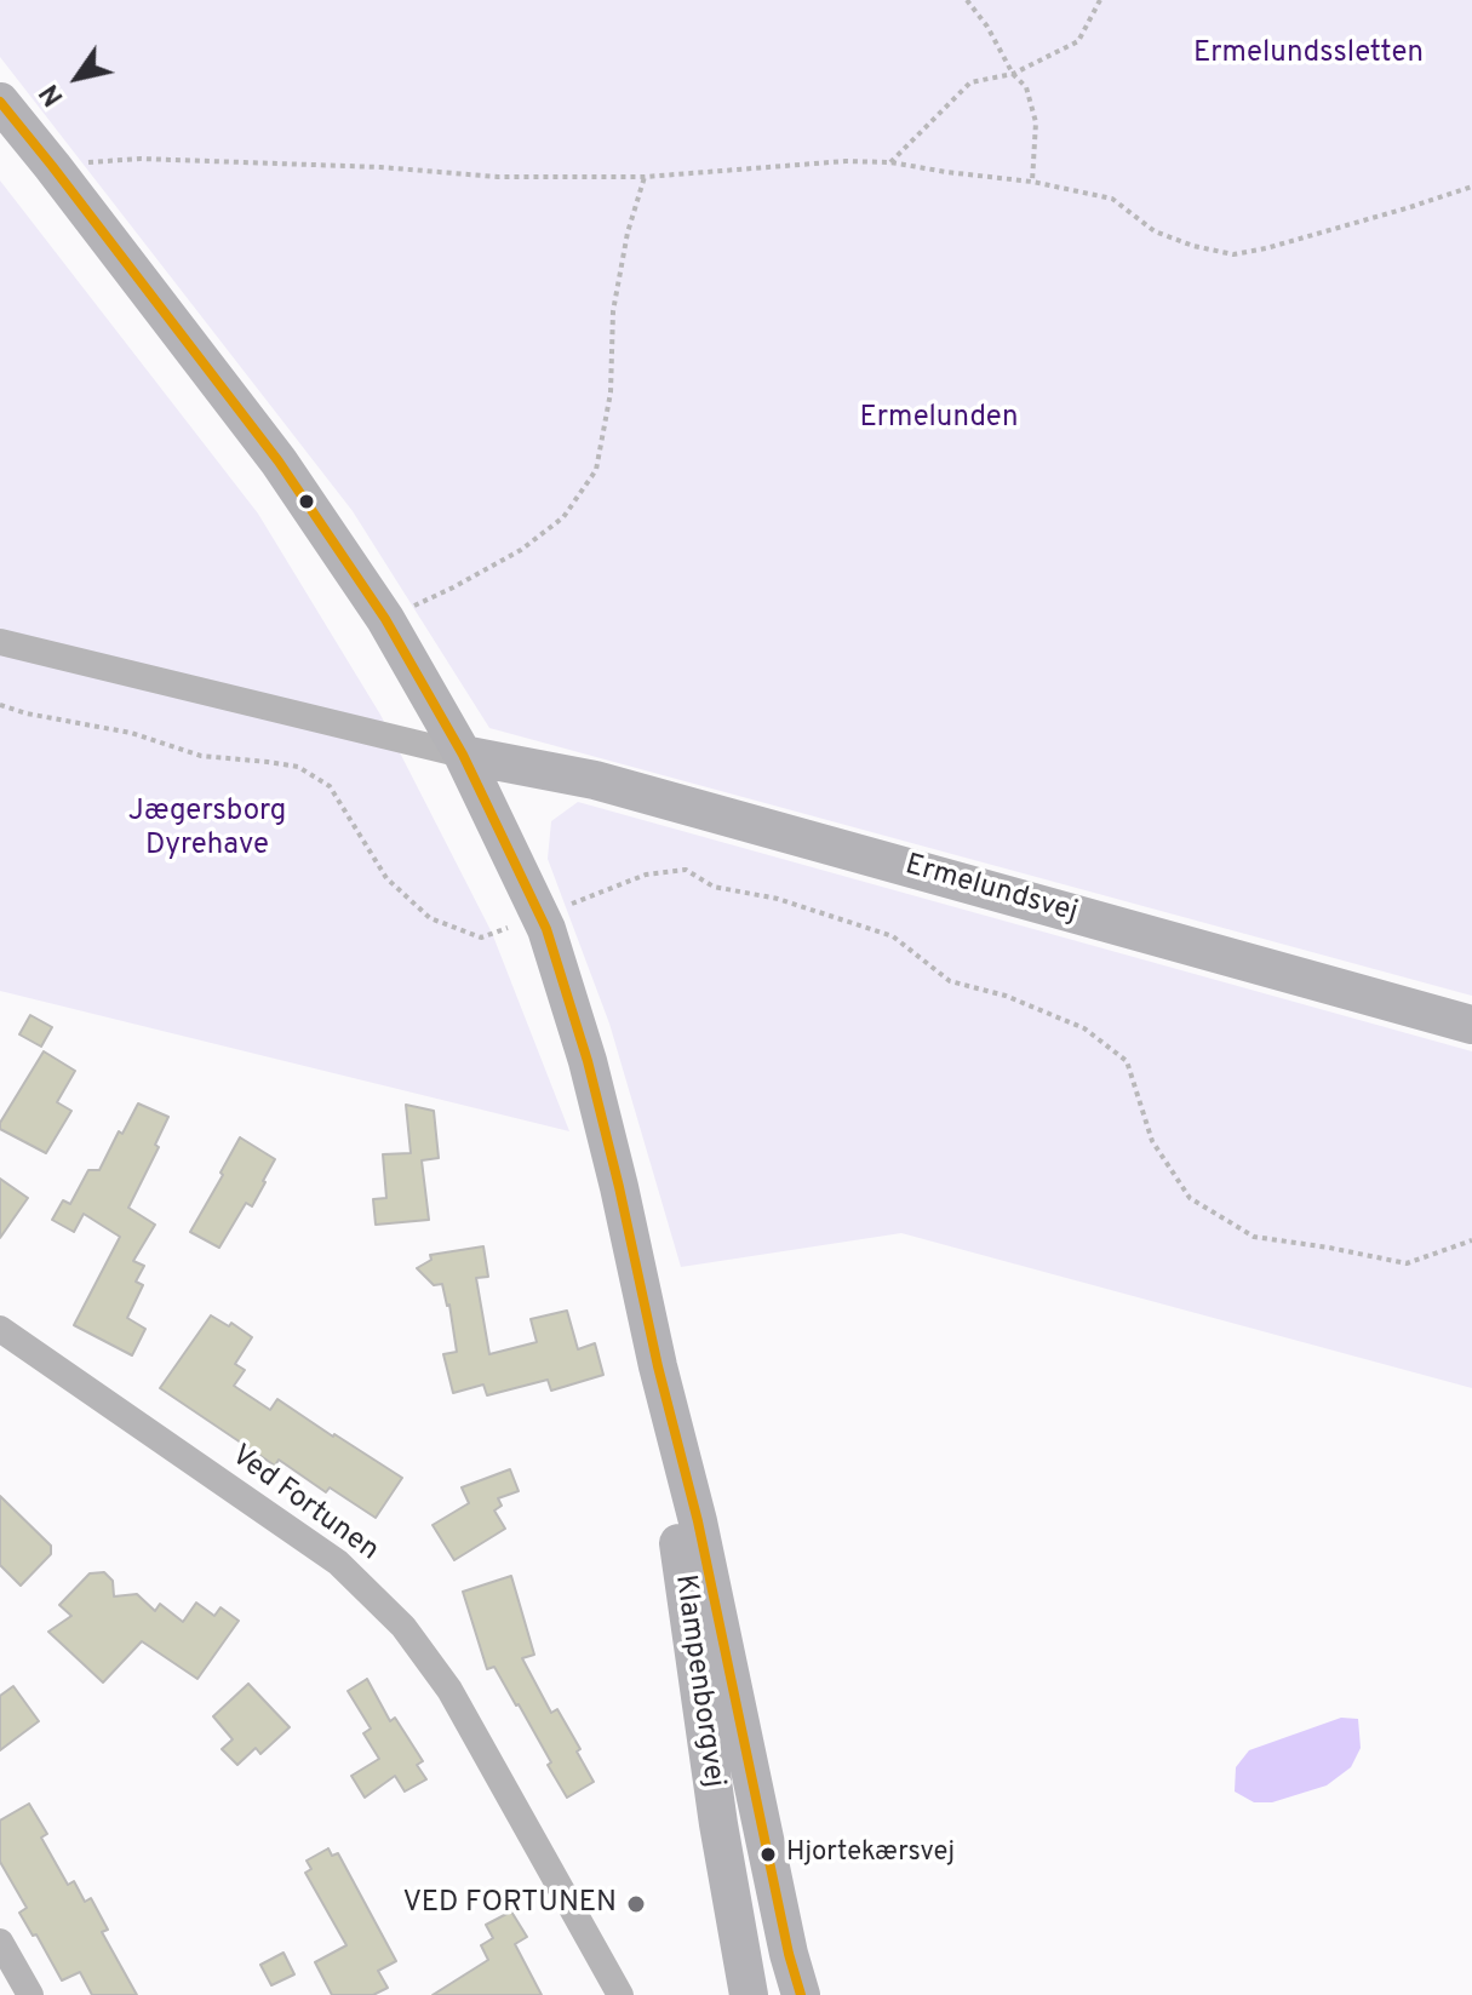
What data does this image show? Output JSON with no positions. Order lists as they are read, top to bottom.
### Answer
{
  "streets": {
    "street": ["Ermelundsvej", "Ved Fortunen", "Klampenborgvej"]
  },
  "crossings": [
    ["Ermelundsvej", "Klampenborgvej"]
  ],
  "parks": ["Ermelundssletten", "Ermelunden", "Jægersborg Dyrehave"],
  "places": ["Hjortekærsvej", "VED FORTUNEN"],
  "north": "bottom left"
}
